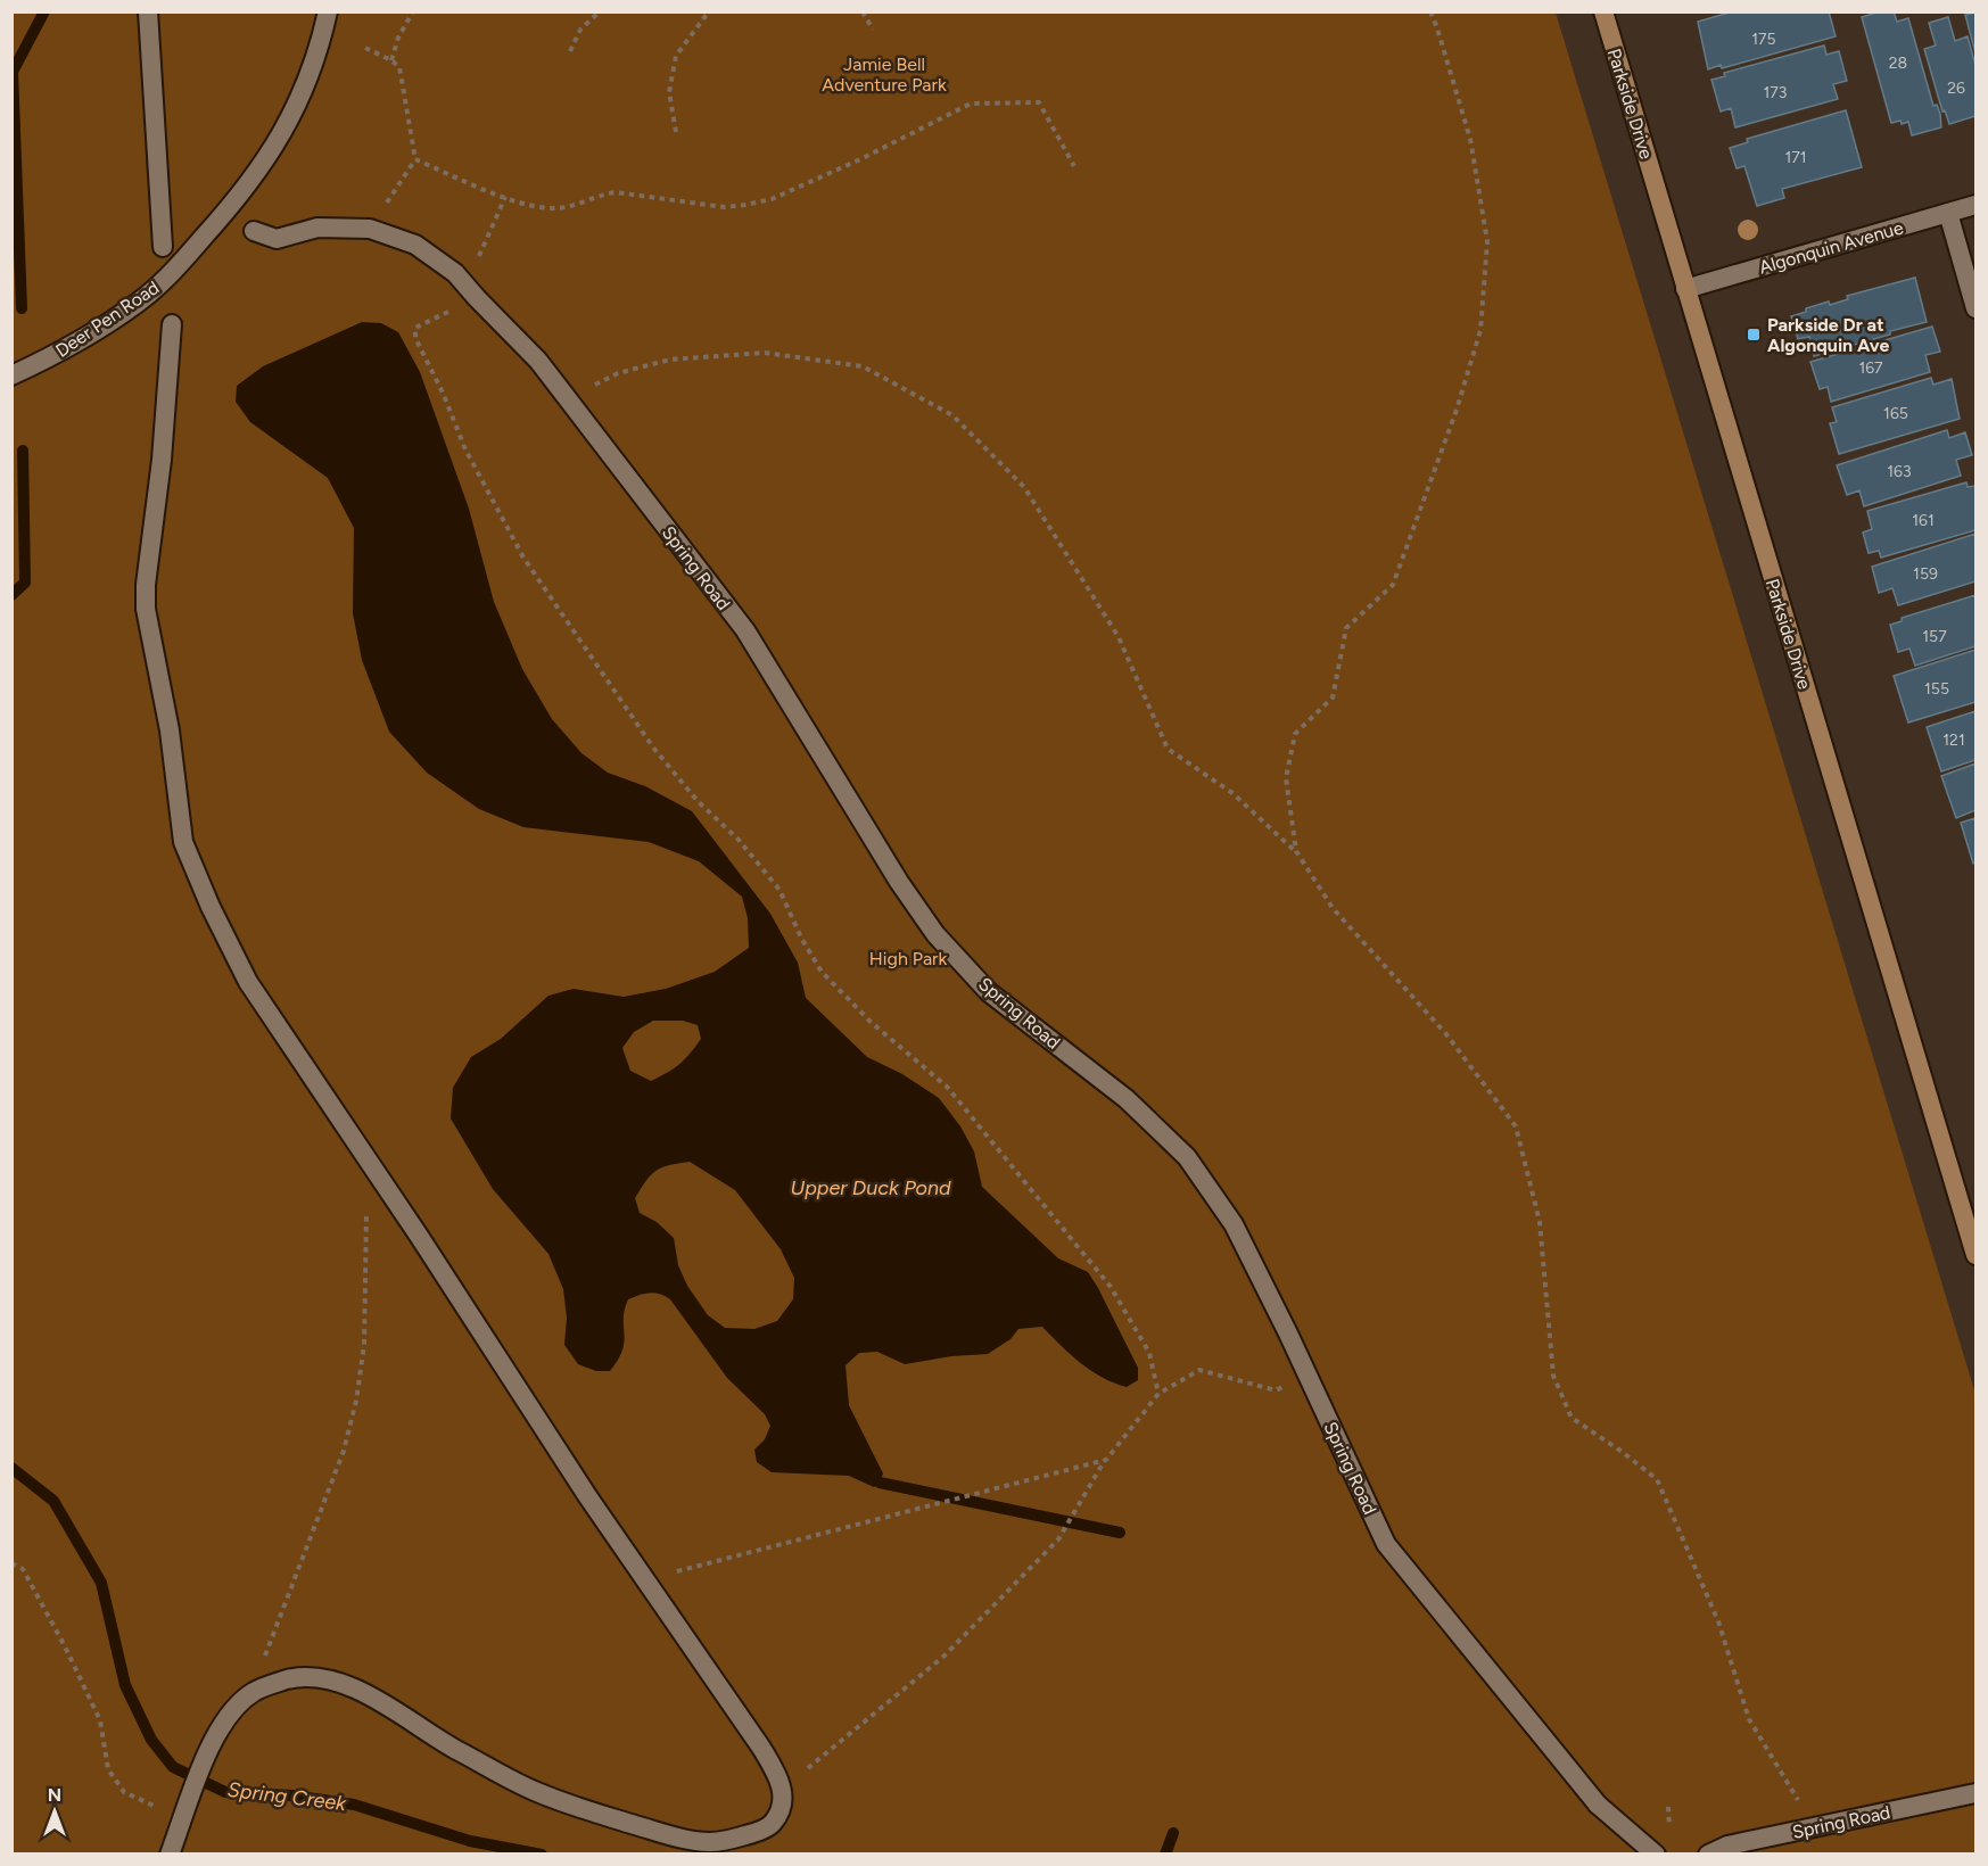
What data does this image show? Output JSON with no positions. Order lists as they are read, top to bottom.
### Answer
{
  "streets": {
    "main road": ["Parkside Drive"],
    "street": ["Algonquin Avenue", "Deer Pen Road", "Spring Road"]
  },
  "crossings": [
    ["Parkside Drive", "Algonquin Avenue"]
  ],
  "water": ["Upper Duck Pond", "Spring Creek"],
  "parks": ["Jamie Bell Adventure Park", "High Park"],
  "places": {
    "transit": ["Parkside Dr at Algonquin Ave"]
  },
  "house_numbers": [
    "175",
    "28",
    "26",
    "173",
    "171",
    "167",
    "165",
    "163",
    "161",
    "159",
    "157",
    "155",
    "121"
  ],
  "north": "top"
}
